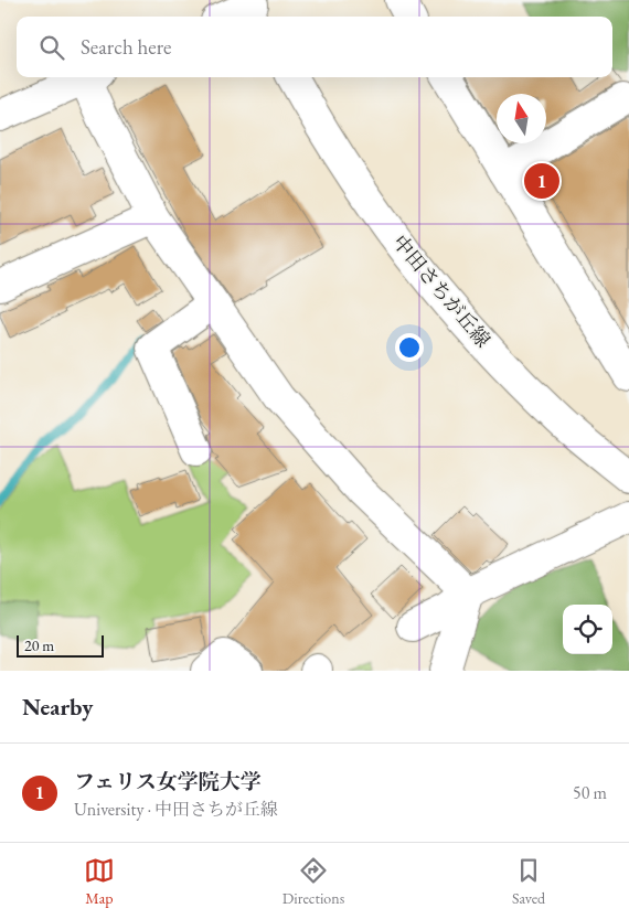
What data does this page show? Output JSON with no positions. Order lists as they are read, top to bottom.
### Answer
{
  "streets": {
    "street": ["中田さちが丘線"]
  },
  "scale_bar": "20 m",
  "north": "top",
  "page": {
    "search": "Search here",
    "pins": "1",
    "scale": "20 m",
    "heading": "Nearby",
    "list": [
      {
        "mark": "1",
        "name": "フェリス女学院大学",
        "note": "University · 中田さちが丘線",
        "value": "50 m"
      }
    ],
    "nav": ["Map", "Directions", "Saved"]
  }
}
